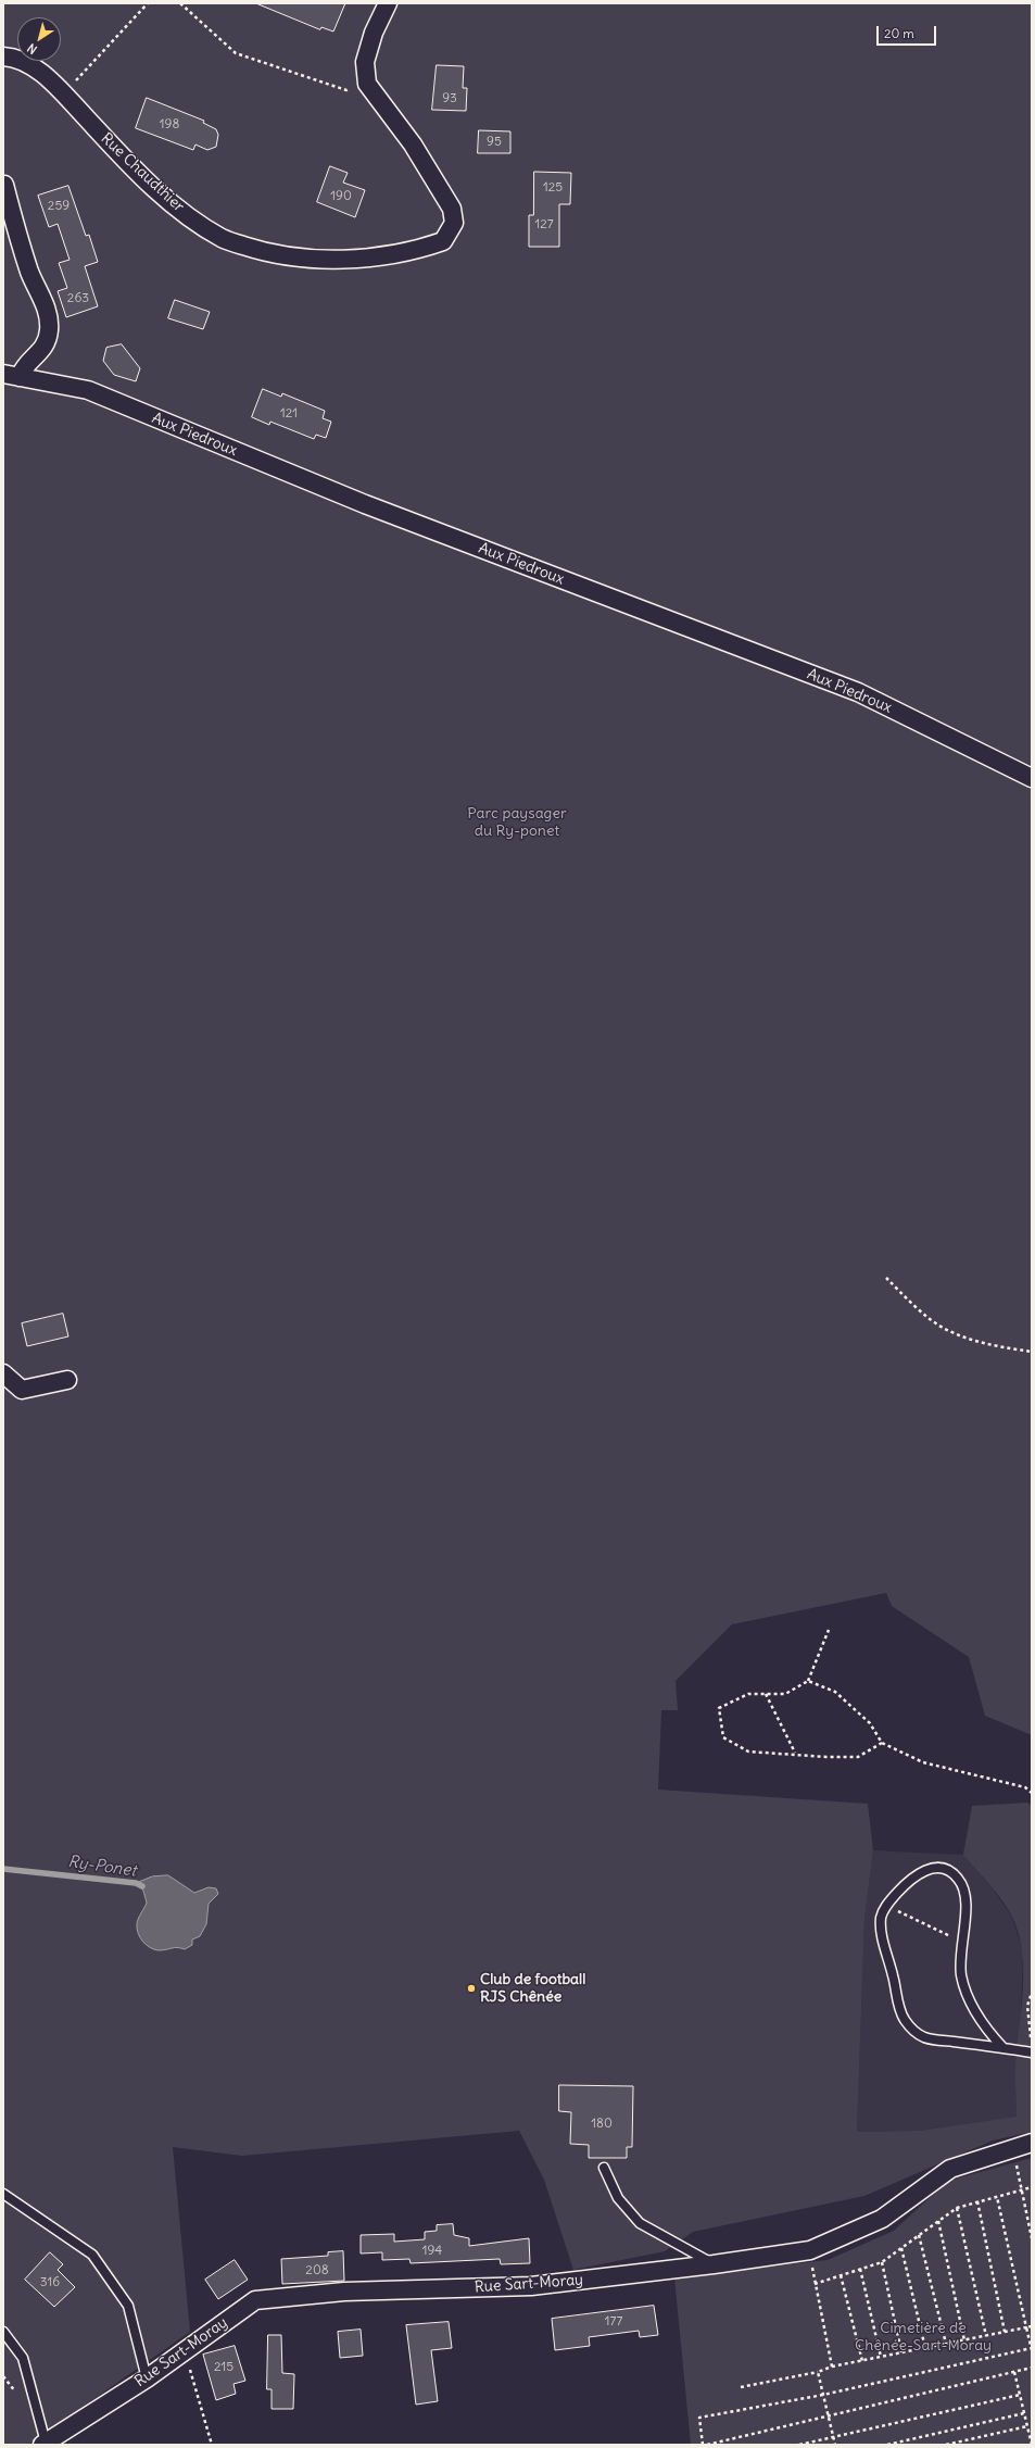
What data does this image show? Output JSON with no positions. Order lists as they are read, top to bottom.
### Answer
{
  "streets": {
    "street": ["Rue Chaudthier", "Aux Piedroux", "Rue Sart-Moray"]
  },
  "water": ["Ry-Ponet"],
  "parks": ["Parc paysager du Ry-ponet", "Cimetière de Chênée-Sart-Moray"],
  "places": ["Club de football RJS Chênée"],
  "house_numbers": [
    "93",
    "198",
    "95",
    "125",
    "190",
    "259",
    "127",
    "263",
    "121",
    "180",
    "194",
    "208",
    "316",
    "177",
    "215"
  ],
  "scale_bar": "20 m",
  "north": "bottom left"
}
